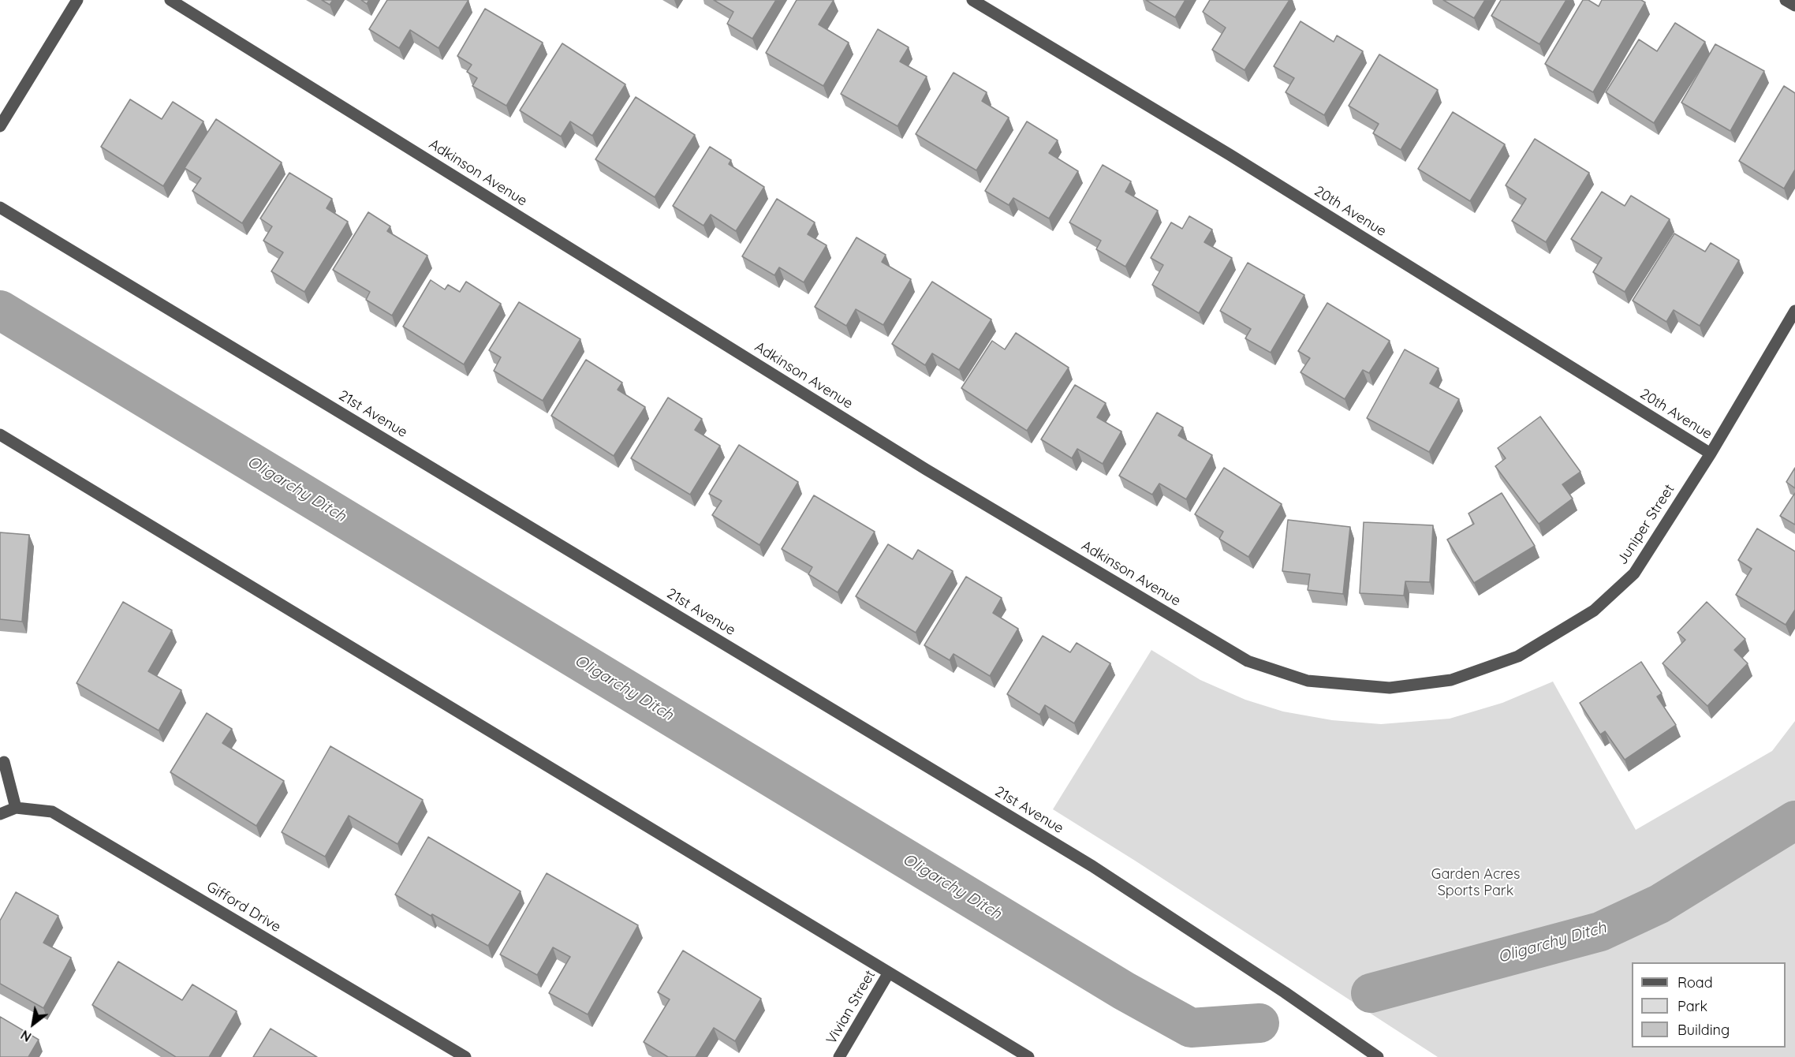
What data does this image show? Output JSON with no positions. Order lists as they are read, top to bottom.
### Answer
{
  "streets": {
    "street": [
      "Adkinson Avenue",
      "20th Avenue",
      "21st Avenue",
      "Juniper Street",
      "Gifford Drive",
      "Vivian Street"
    ]
  },
  "crossings": [
    ["Adkinson Avenue", "Juniper Street"],
    ["20th Avenue", "Juniper Street"]
  ],
  "water": ["Oligarchy Ditch"],
  "parks": ["Garden Acres Sports Park"],
  "legend": ["Road", "Park", "Building"],
  "north": "bottom left"
}
